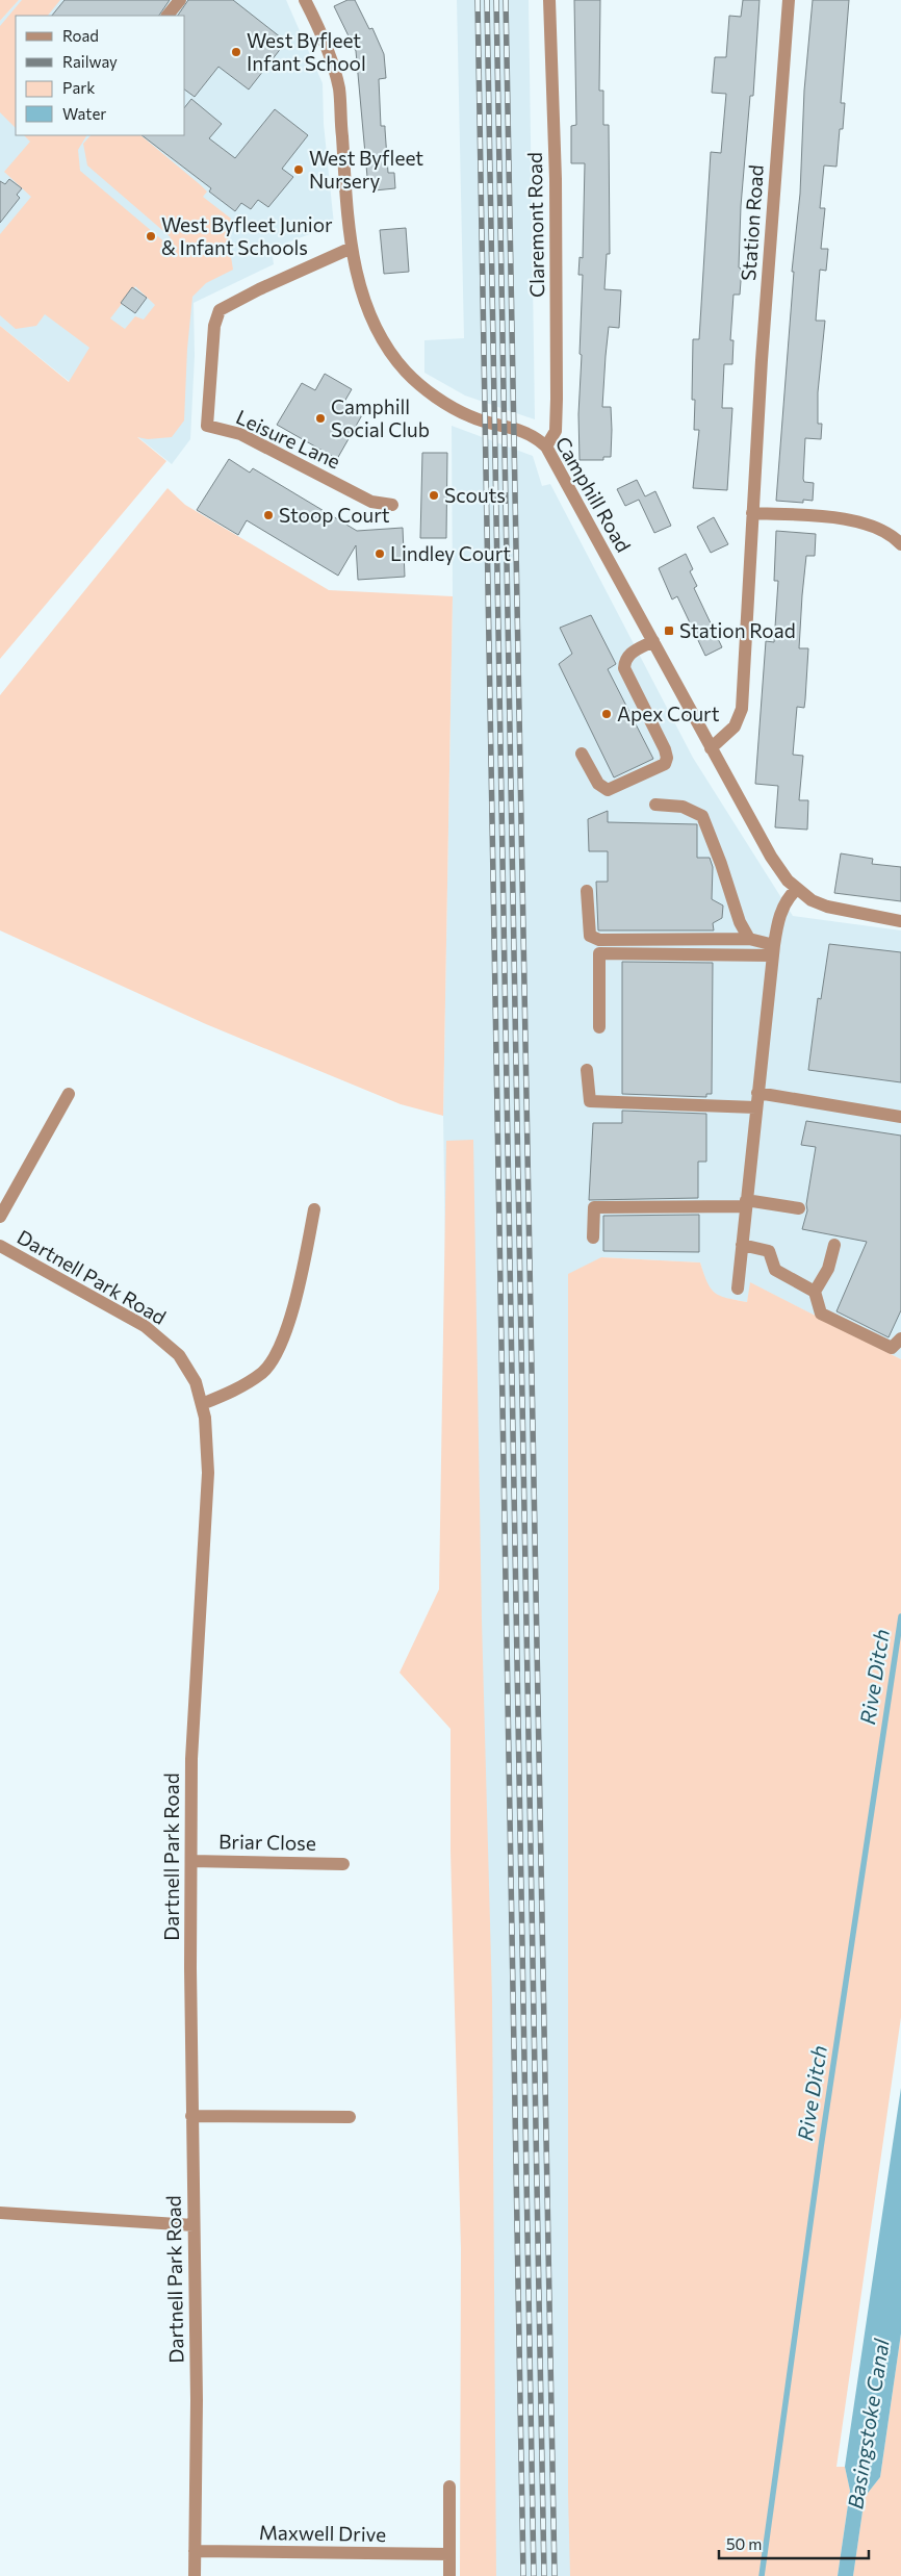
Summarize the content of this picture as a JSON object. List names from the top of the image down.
{
  "streets": {
    "street": [
      "Station Road",
      "Claremont Road",
      "Leisure Lane",
      "Camphill Road",
      "Dartnell Park Road",
      "Briar Close",
      "Maxwell Drive"
    ]
  },
  "crossings": [
    ["Station Road", "Camphill Road"],
    ["Claremont Road", "Camphill Road"],
    ["Leisure Lane", "Camphill Road"],
    ["Dartnell Park Road", "Briar Close"],
    ["Dartnell Park Road", "Maxwell Drive"]
  ],
  "water": ["Rive Ditch", "Basingstoke Canal"],
  "places": {
    "other": [
      "West Byfleet Infant School",
      "West Byfleet Nursery",
      "West Byfleet Junior & Infant Schools",
      "Camphill Social Club",
      "Scouts",
      "Stoop Court",
      "Lindley Court",
      "Apex Court"
    ],
    "transit": ["Station Road"]
  },
  "legend": [
    "Road",
    "Railway",
    "Park",
    "Water"
  ],
  "scale_bar": "50 m"
}
